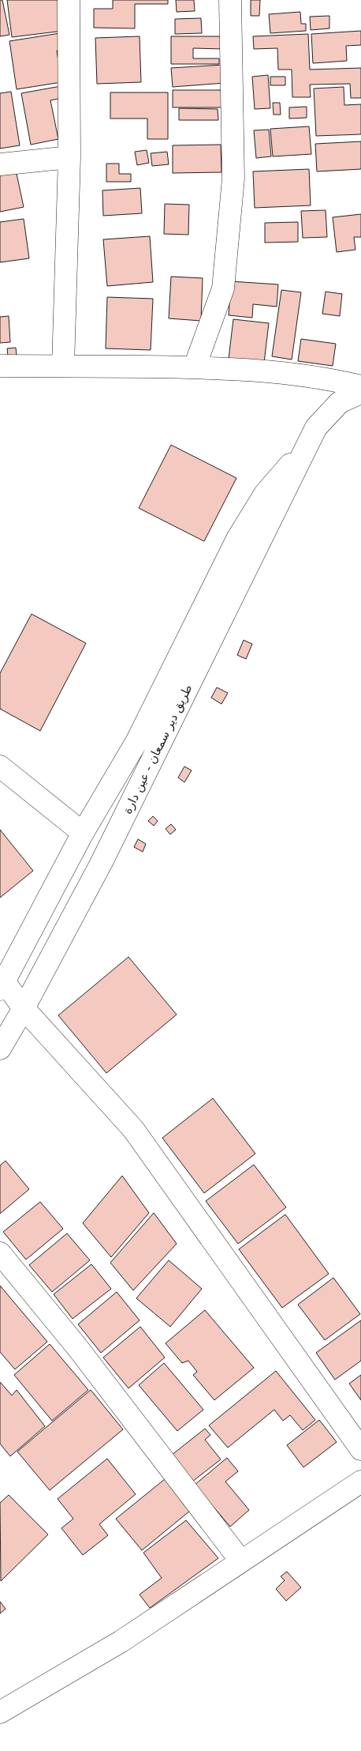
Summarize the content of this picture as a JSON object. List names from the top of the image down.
{
  "streets": {
    "street": ["طريق دير سمعان - عين دارة"]
  }
}
